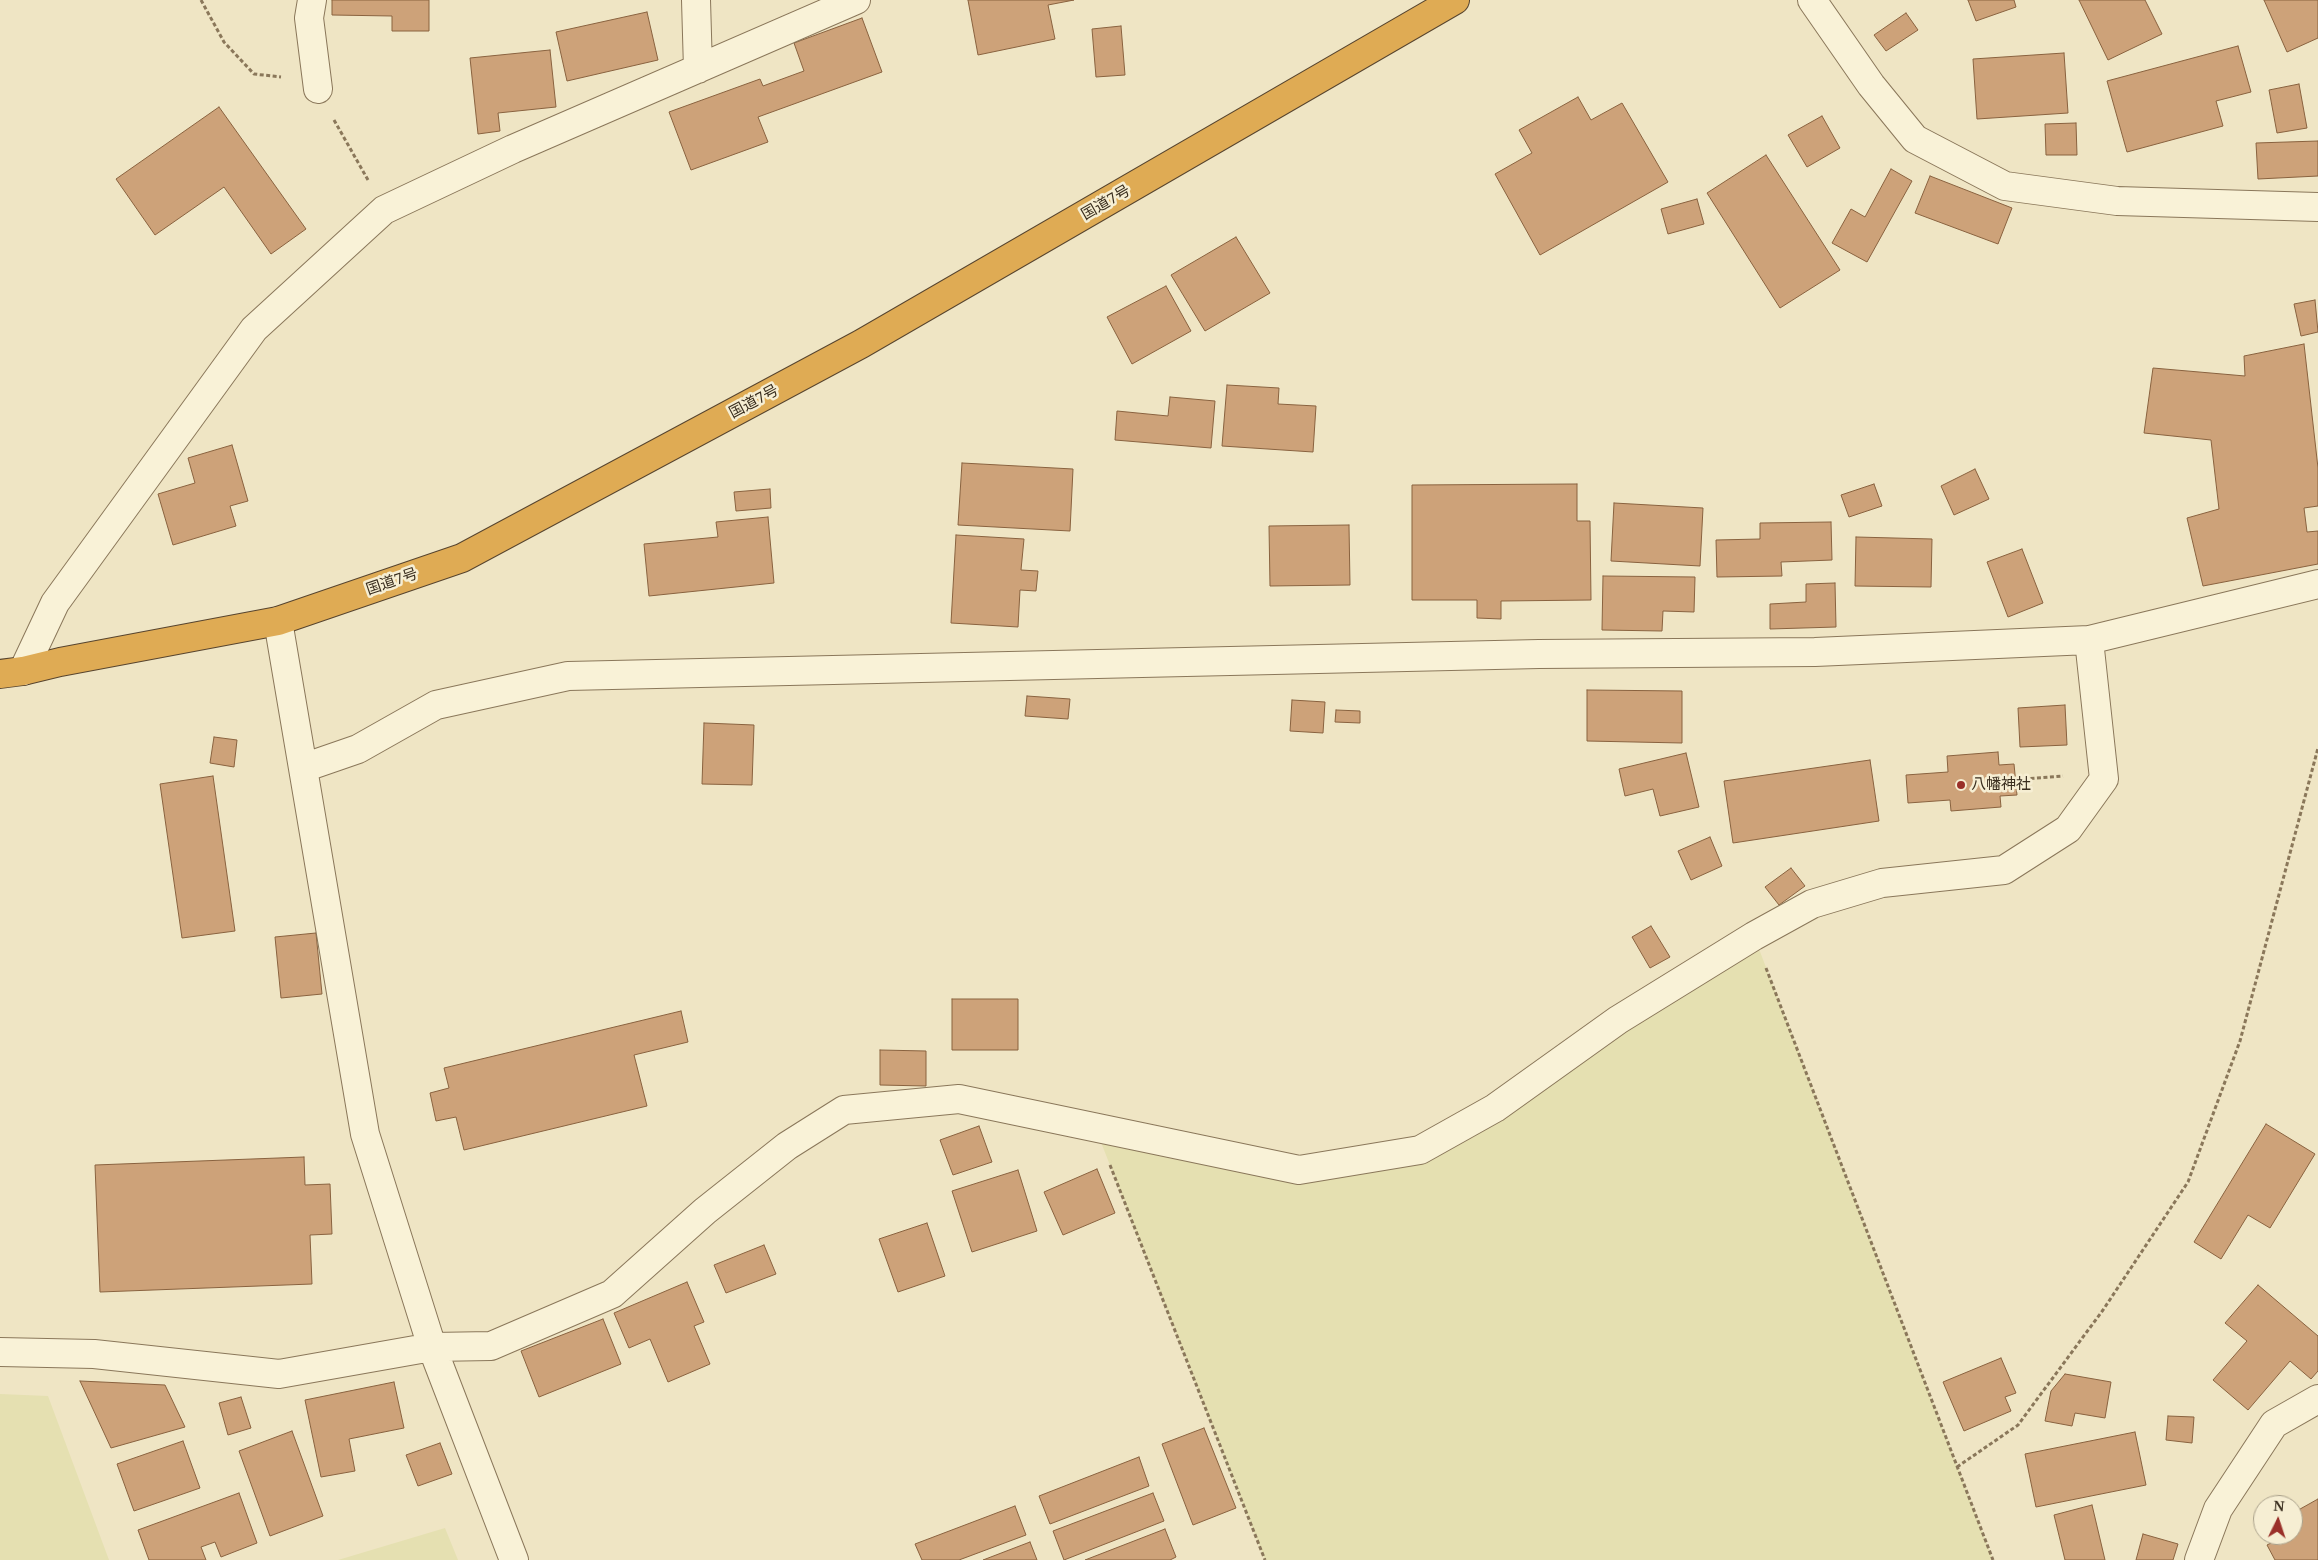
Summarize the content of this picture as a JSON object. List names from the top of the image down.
{
  "streets": {
    "highway": ["国道7号"]
  },
  "places": ["八幡神社"],
  "north": "top"
}
